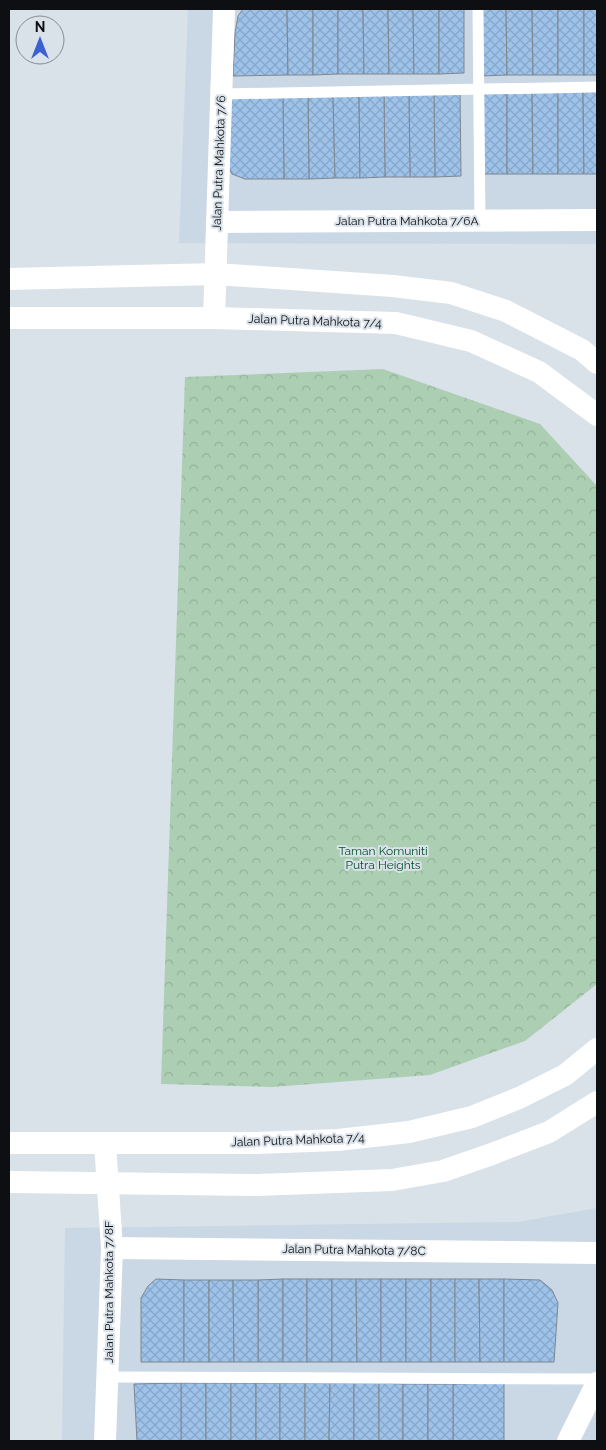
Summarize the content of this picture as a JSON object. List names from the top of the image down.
{
  "streets": {
    "street": [
      "Jalan Putra Mahkota 7/6",
      "Jalan Putra Mahkota 7/6A",
      "Jalan Putra Mahkota 7/4",
      "Jalan Putra Mahkota 7/8C",
      "Jalan Putra Mahkota 7/8F"
    ]
  },
  "crossings": [
    ["Jalan Putra Mahkota 7/6", "Jalan Putra Mahkota 7/6A"],
    ["Jalan Putra Mahkota 7/6", "Jalan Putra Mahkota 7/4"],
    ["Jalan Putra Mahkota 7/4", "Jalan Putra Mahkota 7/8F"],
    ["Jalan Putra Mahkota 7/8C", "Jalan Putra Mahkota 7/8F"]
  ],
  "parks": ["Taman Komuniti Putra Heights"],
  "north": "top"
}
